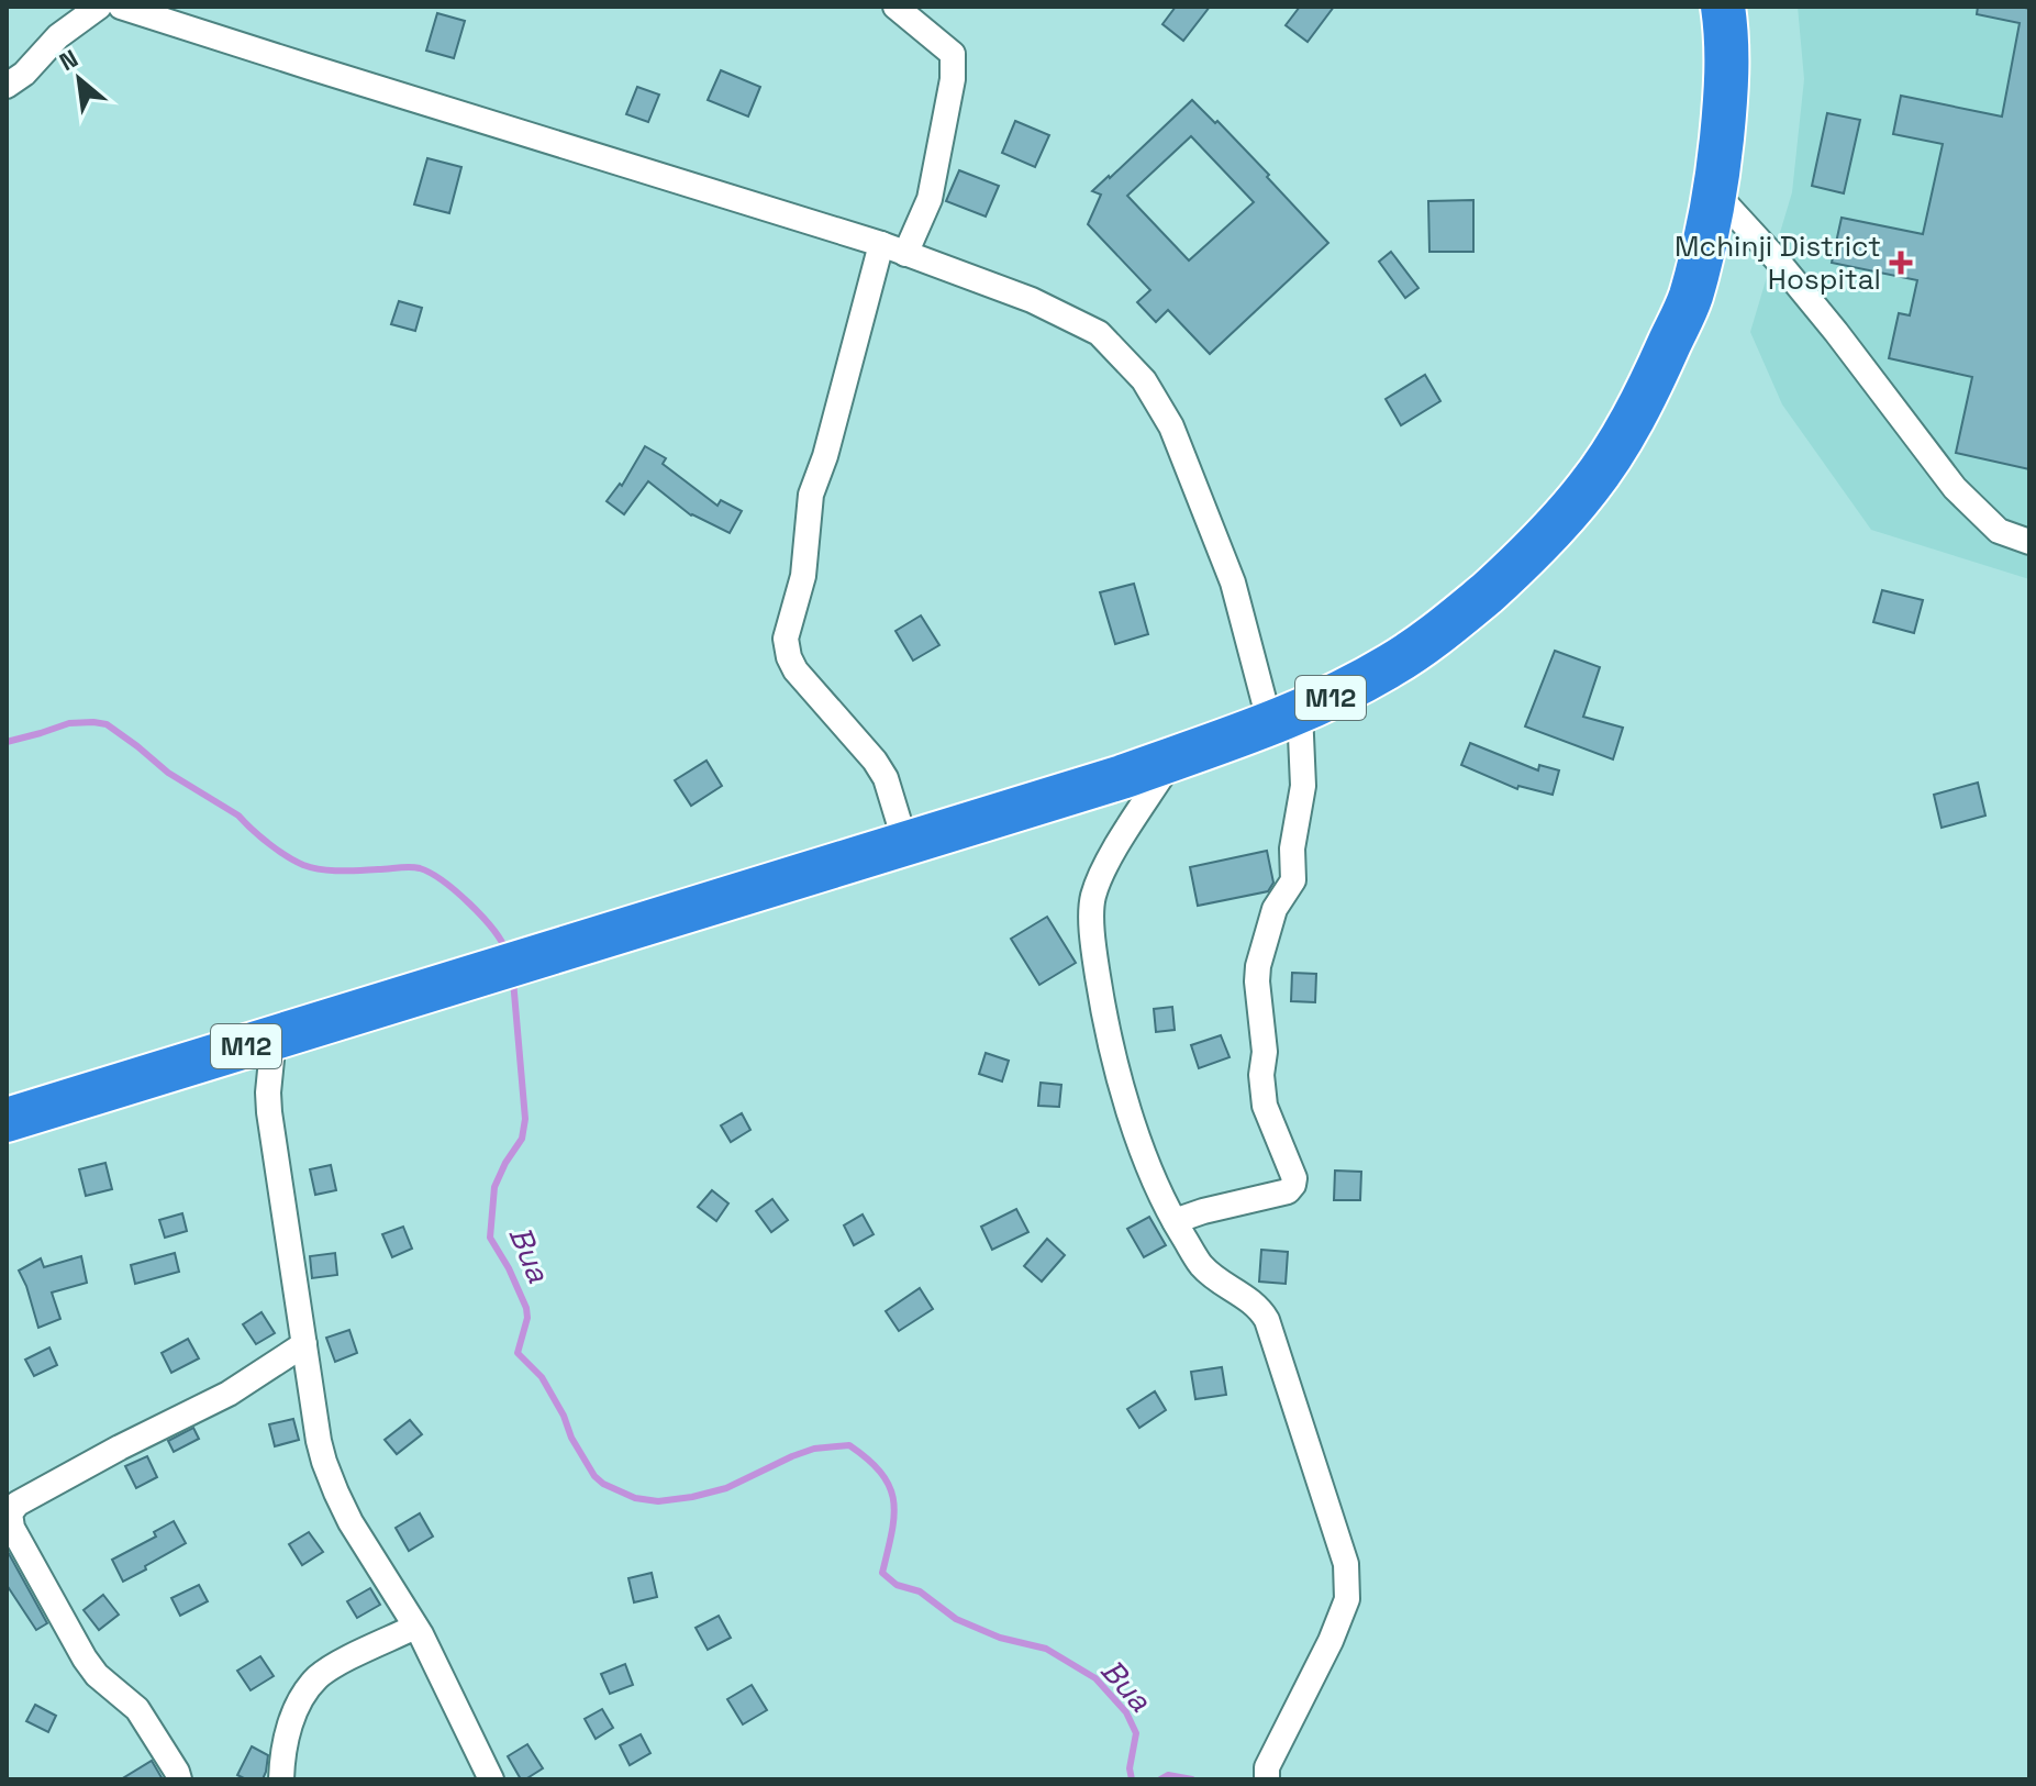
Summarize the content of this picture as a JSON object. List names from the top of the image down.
{
  "streets": {
    "highway": ["M12"]
  },
  "water": ["Bua"],
  "places": {
    "health": ["Mchinji District Hospital"]
  },
  "north": "top left"
}
